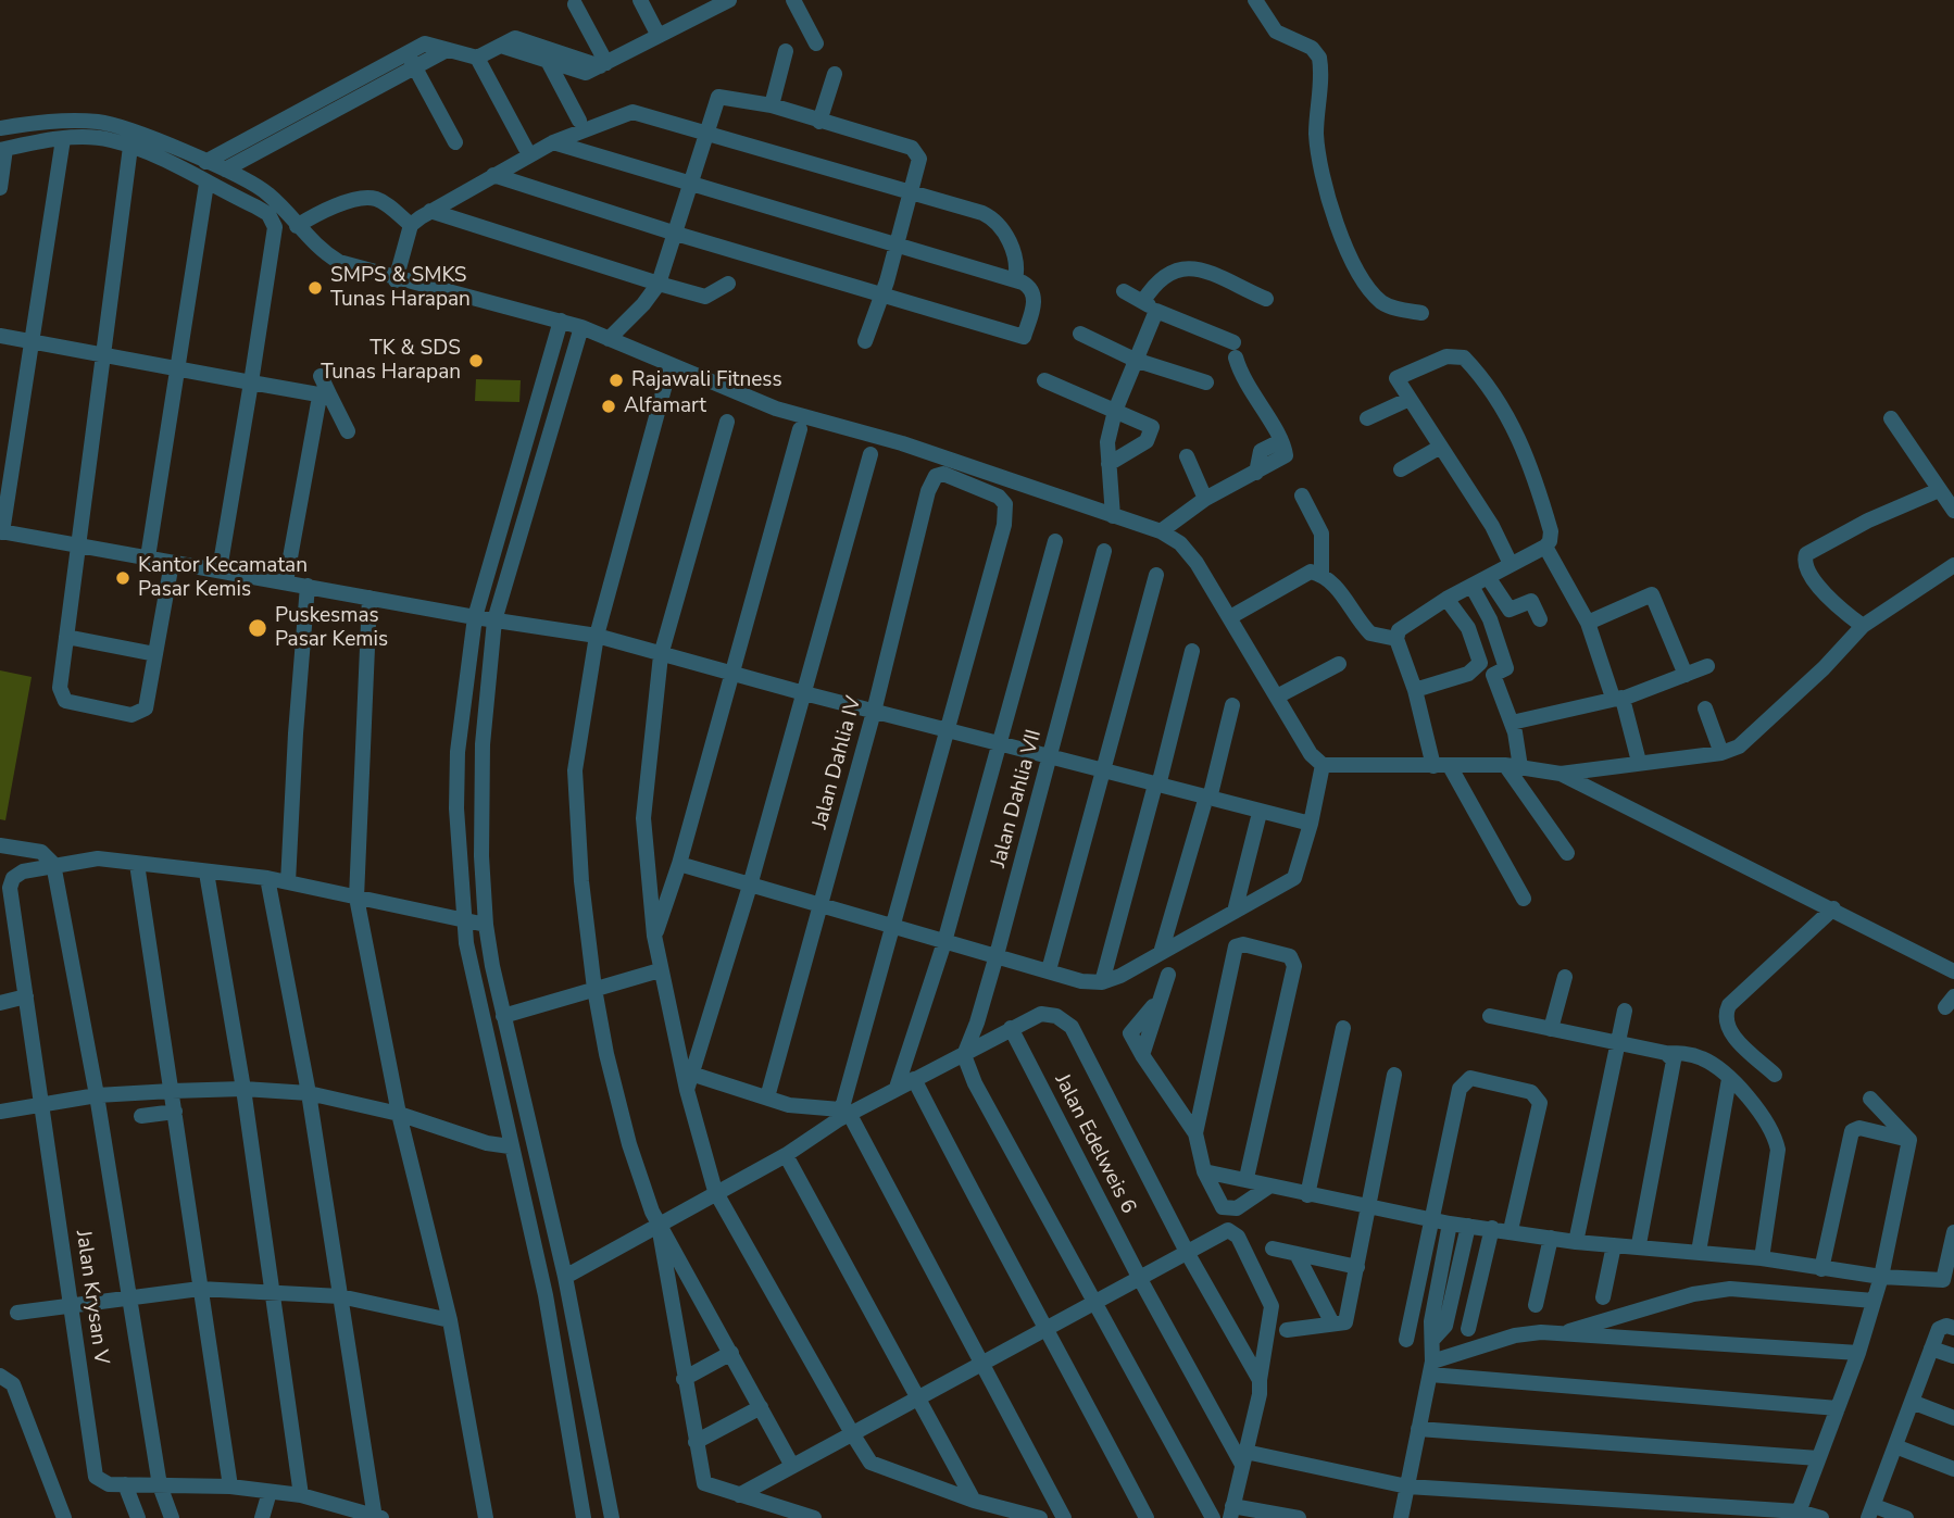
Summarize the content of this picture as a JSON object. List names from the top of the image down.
{
  "streets": {
    "street": [
      "Jalan Dahlia IV",
      "Jalan Dahlia VII",
      "Jalan Edelweis 6",
      "Jalan Krysan V"
    ]
  },
  "places": [
    "SMPS & SMKS Tunas Harapan",
    "TK & SDS Tunas Harapan",
    "Rajawali Fitness",
    "Alfamart",
    "Kantor Kecamatan Pasar Kemis",
    "Puskesmas Pasar Kemis"
  ]
}
